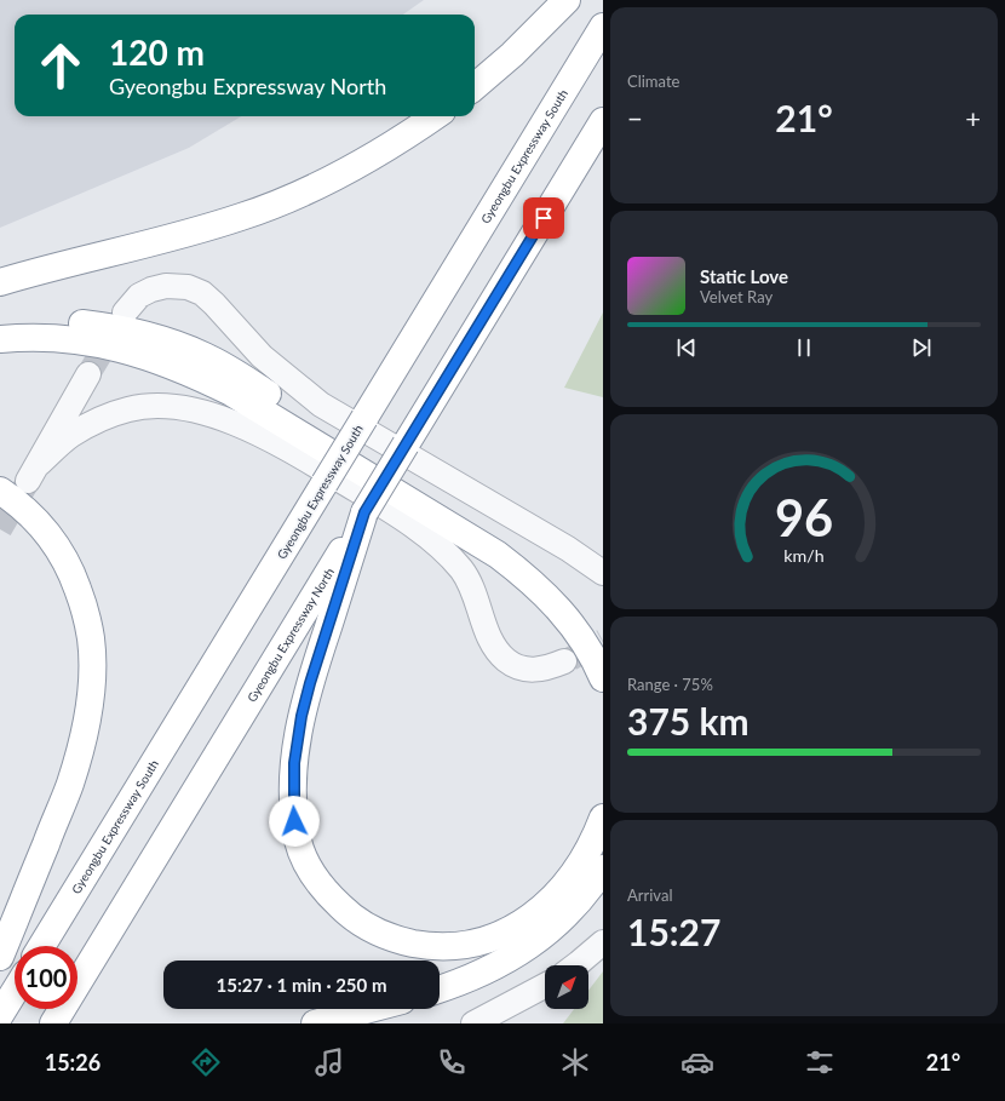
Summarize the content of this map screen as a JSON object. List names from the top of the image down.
{
  "streets": {
    "highway": ["Gyeongbu Expressway South", "Gyeongbu Expressway North"]
  },
  "north": "top right",
  "page": {
    "tile": [
      "Climate",
      ["Range · 75%", "375 km"],
      ["Arrival", "15:27"]
    ],
    "turn": ["120 m", "Gyeongbu Expressway North"],
    "heat": ["−", "21°", "+"],
    "song": ["Static Love", "Velvet Ray"],
    "limit": "100",
    "trip": "15:27 · 1 min · 250 m",
    "tabs": ["15:26", "21°"],
    "gauge": ["96", "km/h"]
  }
}
